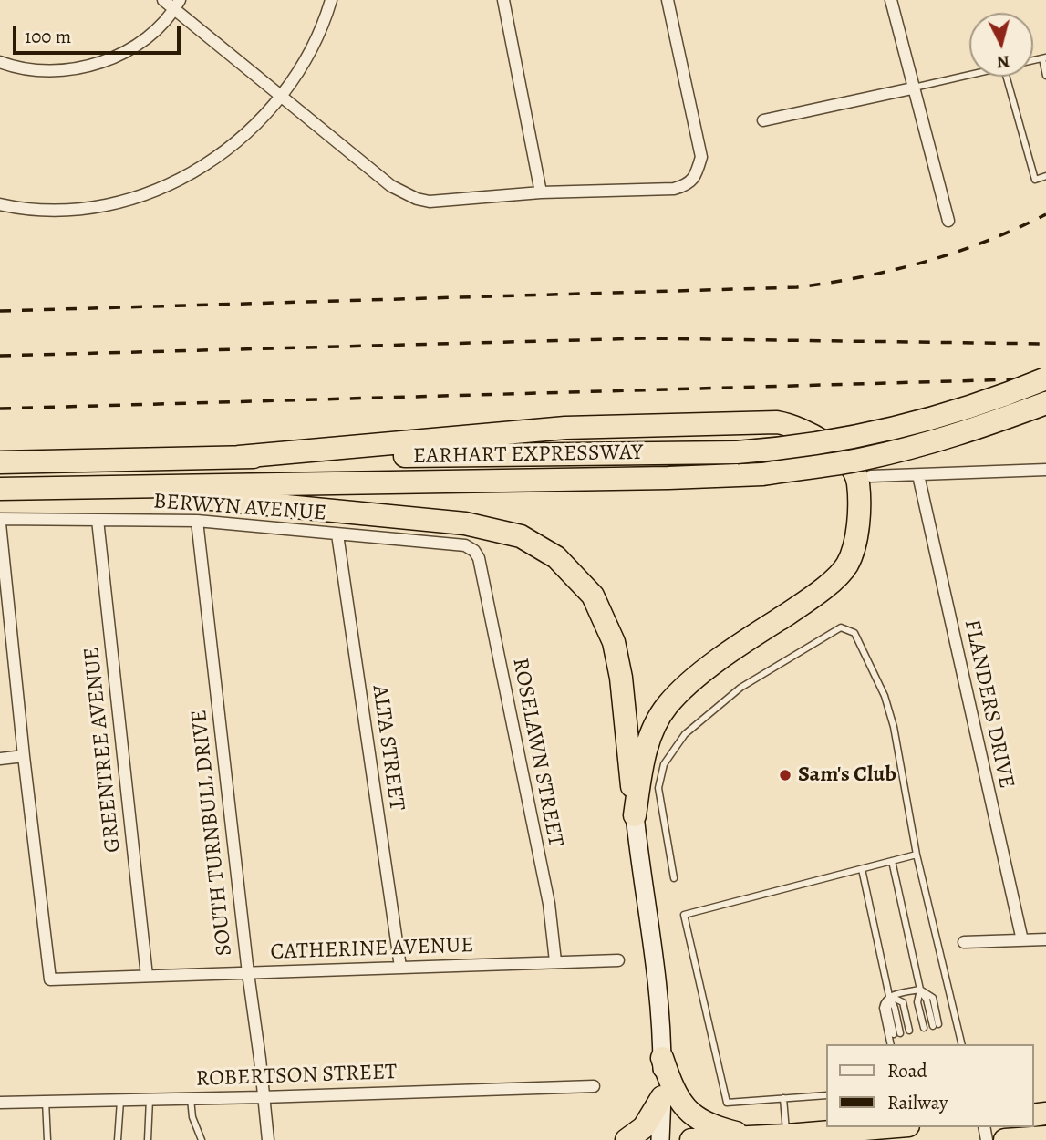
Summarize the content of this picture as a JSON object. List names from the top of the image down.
{
  "streets": {
    "highway": ["EARHART EXPRESSWAY"],
    "street": [
      "BERWYN AVENUE",
      "FLANDERS DRIVE",
      "ALTA STREET",
      "GREENTREE AVENUE",
      "ROSELAWN STREET",
      "SOUTH TURNBULL DRIVE",
      "CATHERINE AVENUE",
      "ROBERTSON STREET"
    ]
  },
  "crossings": [
    ["BERWYN AVENUE", "ALTA STREET"],
    ["BERWYN AVENUE", "GREENTREE AVENUE"],
    ["BERWYN AVENUE", "ROSELAWN STREET"],
    ["BERWYN AVENUE", "SOUTH TURNBULL DRIVE"],
    ["ALTA STREET", "CATHERINE AVENUE"],
    ["GREENTREE AVENUE", "CATHERINE AVENUE"],
    ["ROSELAWN STREET", "CATHERINE AVENUE"],
    ["SOUTH TURNBULL DRIVE", "CATHERINE AVENUE"],
    ["SOUTH TURNBULL DRIVE", "ROBERTSON STREET"]
  ],
  "places": ["Sam's Club"],
  "legend": ["Road", "Railway"],
  "scale_bar": "100 m",
  "north": "bottom"
}
